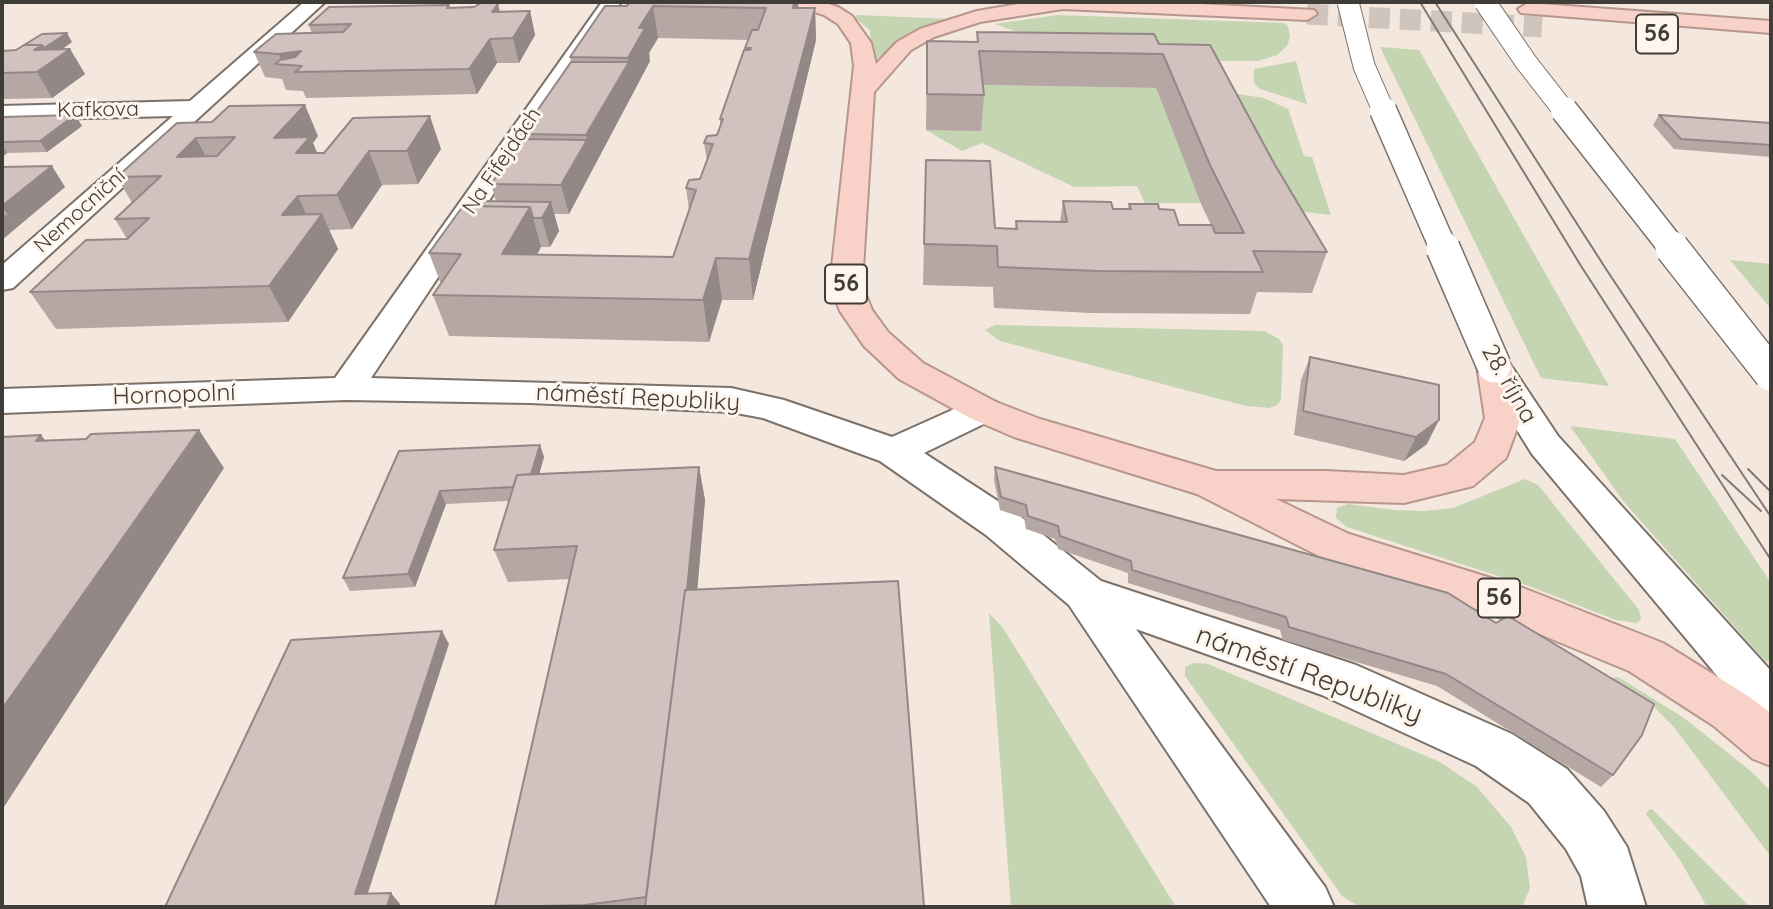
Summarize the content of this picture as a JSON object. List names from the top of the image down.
{
  "streets": {
    "highway": ["56"],
    "street": [
      "Kafkova",
      "Na Fifejdách",
      "Nemocniční",
      "28. října",
      "Hornopolní",
      "náměstí Republiky"
    ]
  },
  "crossings": [
    ["56", "28. října"],
    ["Kafkova", "Nemocniční"],
    ["Na Fifejdách", "Hornopolní"],
    ["Na Fifejdách", "náměstí Republiky"],
    ["Hornopolní", "náměstí Republiky"]
  ]
}
